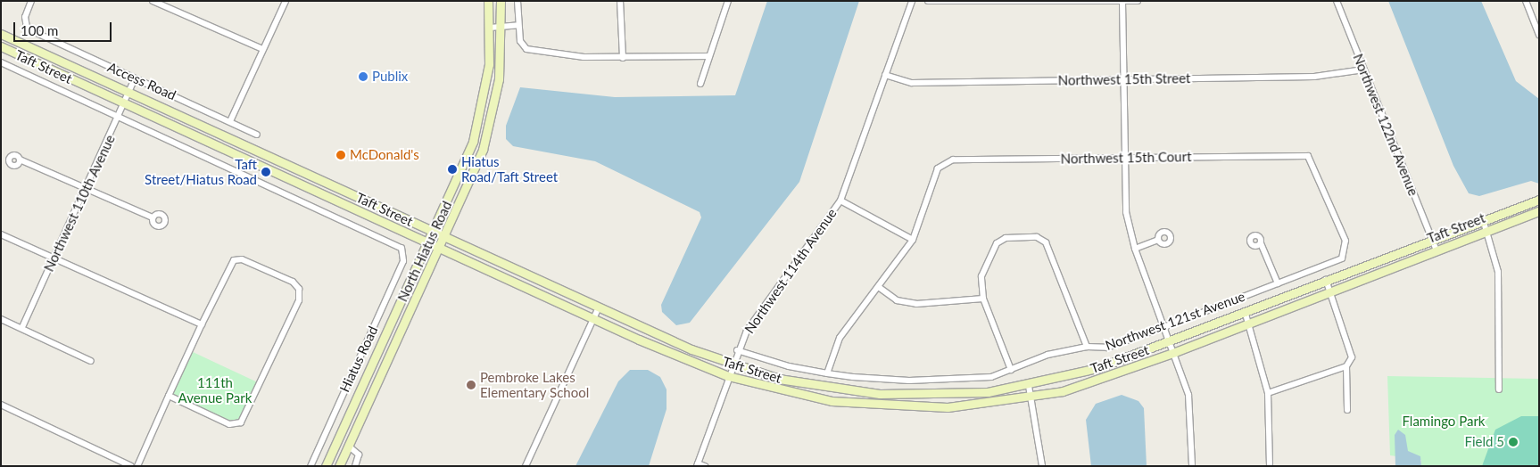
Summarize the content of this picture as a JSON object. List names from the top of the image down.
{
  "streets": {
    "street": [
      "Taft Street",
      "Northwest 15th Street",
      "Access Road",
      "Northwest 122nd Avenue",
      "Northwest 15th Court",
      "Northwest 110th Avenue",
      "North Hiatus Road",
      "Northwest 114th Avenue",
      "Northwest 121st Avenue",
      "Hiatus Road"
    ]
  },
  "crossings": [
    ["Taft Street", "Northwest 122nd Avenue"],
    ["Taft Street", "Northwest 110th Avenue"],
    ["Taft Street", "North Hiatus Road"],
    ["Taft Street", "Northwest 114th Avenue"],
    ["Taft Street", "Hiatus Road"],
    ["Northwest 15th Street", "Northwest 122nd Avenue"],
    ["Northwest 15th Street", "Northwest 114th Avenue"],
    ["Access Road", "Northwest 110th Avenue"],
    ["Northwest 15th Court", "Northwest 121st Avenue"],
    ["Northwest 114th Avenue", "Northwest 121st Avenue"]
  ],
  "parks": ["111th Avenue Park", "Flamingo Park"],
  "places": [
    "Publix",
    "McDonald's",
    "Hiatus Road/Taft Street",
    "Taft Street/Hiatus Road",
    "Pembroke Lakes Elementary School",
    "Field 5"
  ],
  "scale_bar": "100 m"
}
